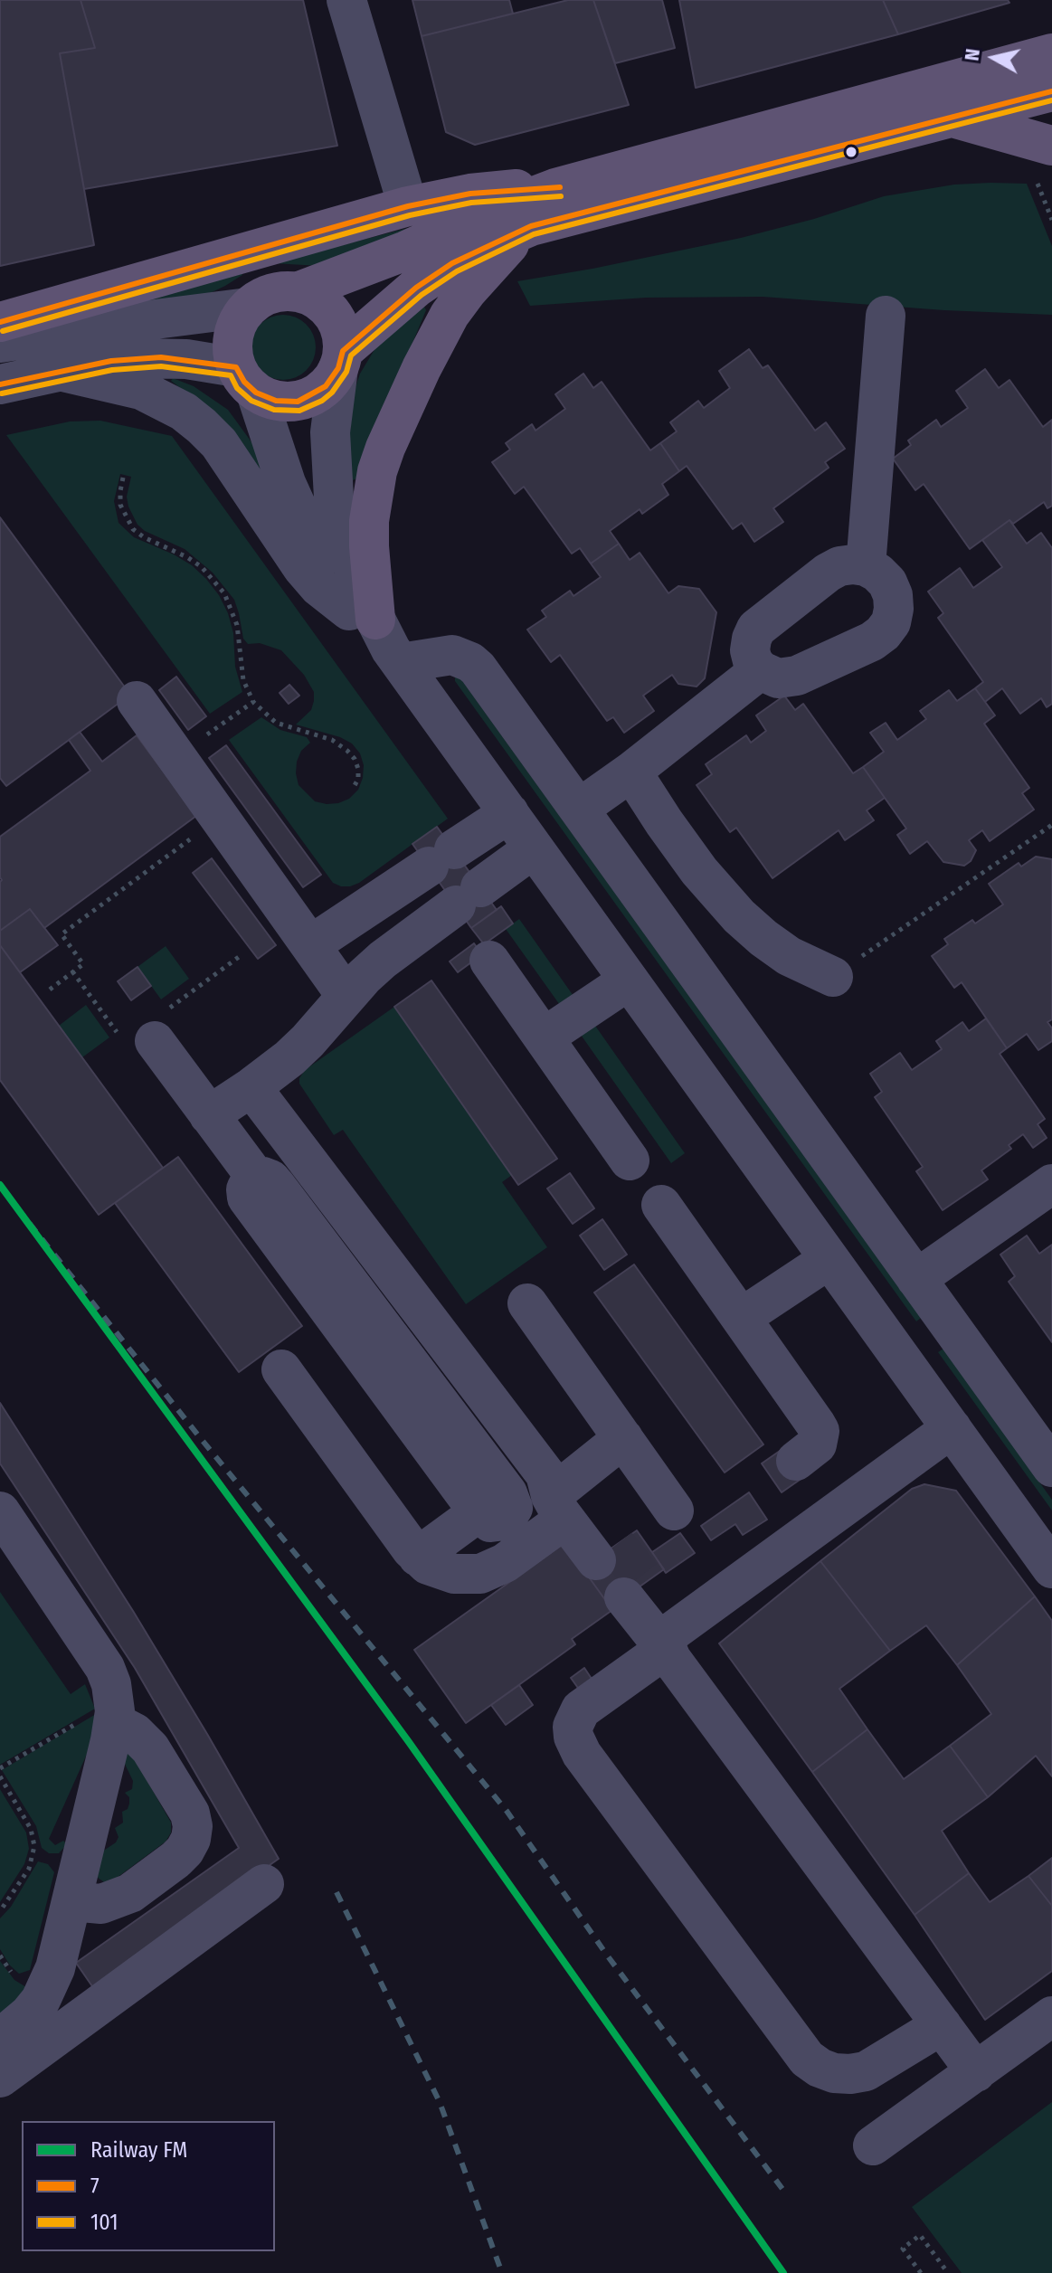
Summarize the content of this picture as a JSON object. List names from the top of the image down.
{
  "lines": ["transit line 7", "transit line 101", "rail line FM"],
  "legend": ["Railway FM", "7", "101"],
  "north": "left"
}
